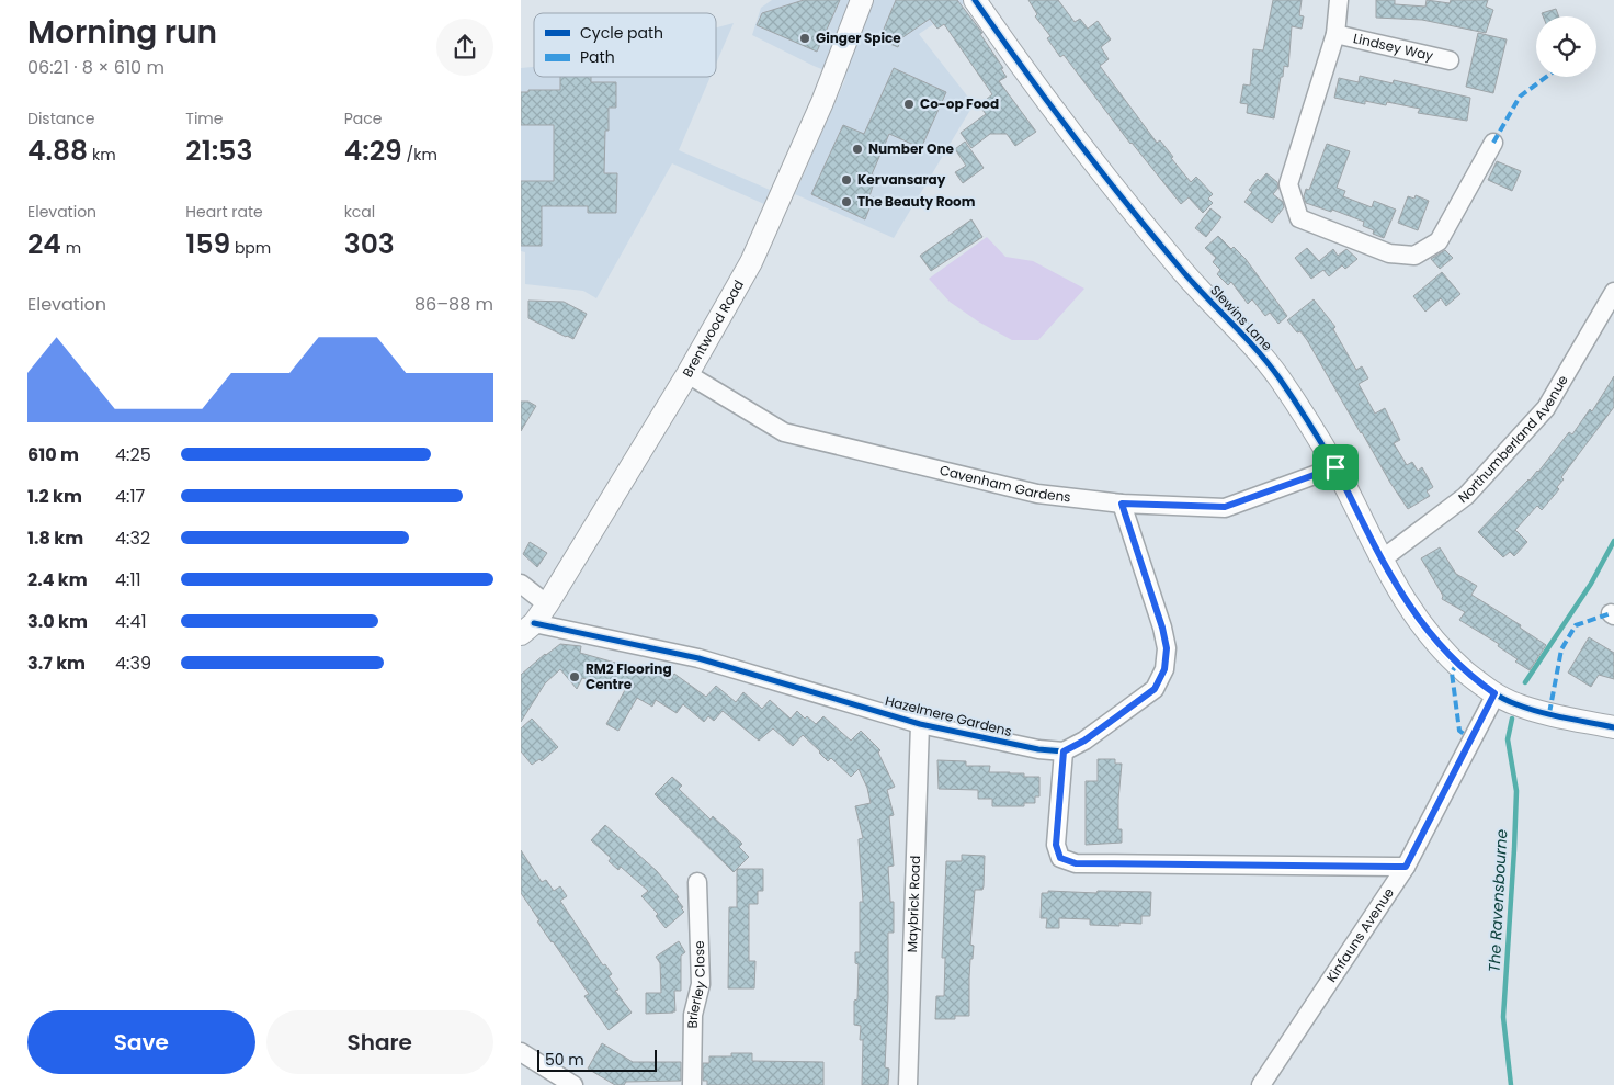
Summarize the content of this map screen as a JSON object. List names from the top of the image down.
{
  "streets": {
    "street": [
      "Lindsey Way",
      "Slewins Lane",
      "Brentwood Road",
      "Northumberland Avenue",
      "Cavenham Gardens",
      "Hazelmere Gardens",
      "Maybrick Road",
      "Kinfauns Avenue",
      "Brierley Close"
    ]
  },
  "crossings": [
    ["Slewins Lane", "Northumberland Avenue"],
    ["Slewins Lane", "Cavenham Gardens"],
    ["Slewins Lane", "Kinfauns Avenue"],
    ["Brentwood Road", "Cavenham Gardens"],
    ["Brentwood Road", "Hazelmere Gardens"],
    ["Hazelmere Gardens", "Maybrick Road"]
  ],
  "water": ["The Ravensbourne"],
  "places": [
    "Ginger Spice",
    "Co-op Food",
    "Number One",
    "Kervansaray",
    "The Beauty Room",
    "RM2 Flooring Centre"
  ],
  "legend": ["Cycle path", "Path"],
  "scale_bar": "50 m",
  "page": {
    "heading": ["Morning run", "06:21 · 8 × 610 m"],
    "stats": [
      ["Distance", "4.88 km"],
      ["Time", "21:53"],
      ["Pace", "4:29 /km"],
      ["Elevation", "24 m"],
      ["Heart rate", "159 bpm"],
      ["kcal", "303"]
    ],
    "chart": ["Elevation", "86–88 m"],
    "list": [
      {
        "name": "610 m",
        "note": "4:25"
      },
      {
        "name": "1.2 km",
        "note": "4:17"
      },
      {
        "name": "1.8 km",
        "note": "4:32"
      },
      {
        "name": "2.4 km",
        "note": "4:11"
      },
      {
        "name": "3.0 km",
        "note": "4:41"
      },
      {
        "name": "3.7 km",
        "note": "4:39"
      }
    ],
    "buttons": ["Save", "Share"],
    "scale": "50 m"
  }
}
